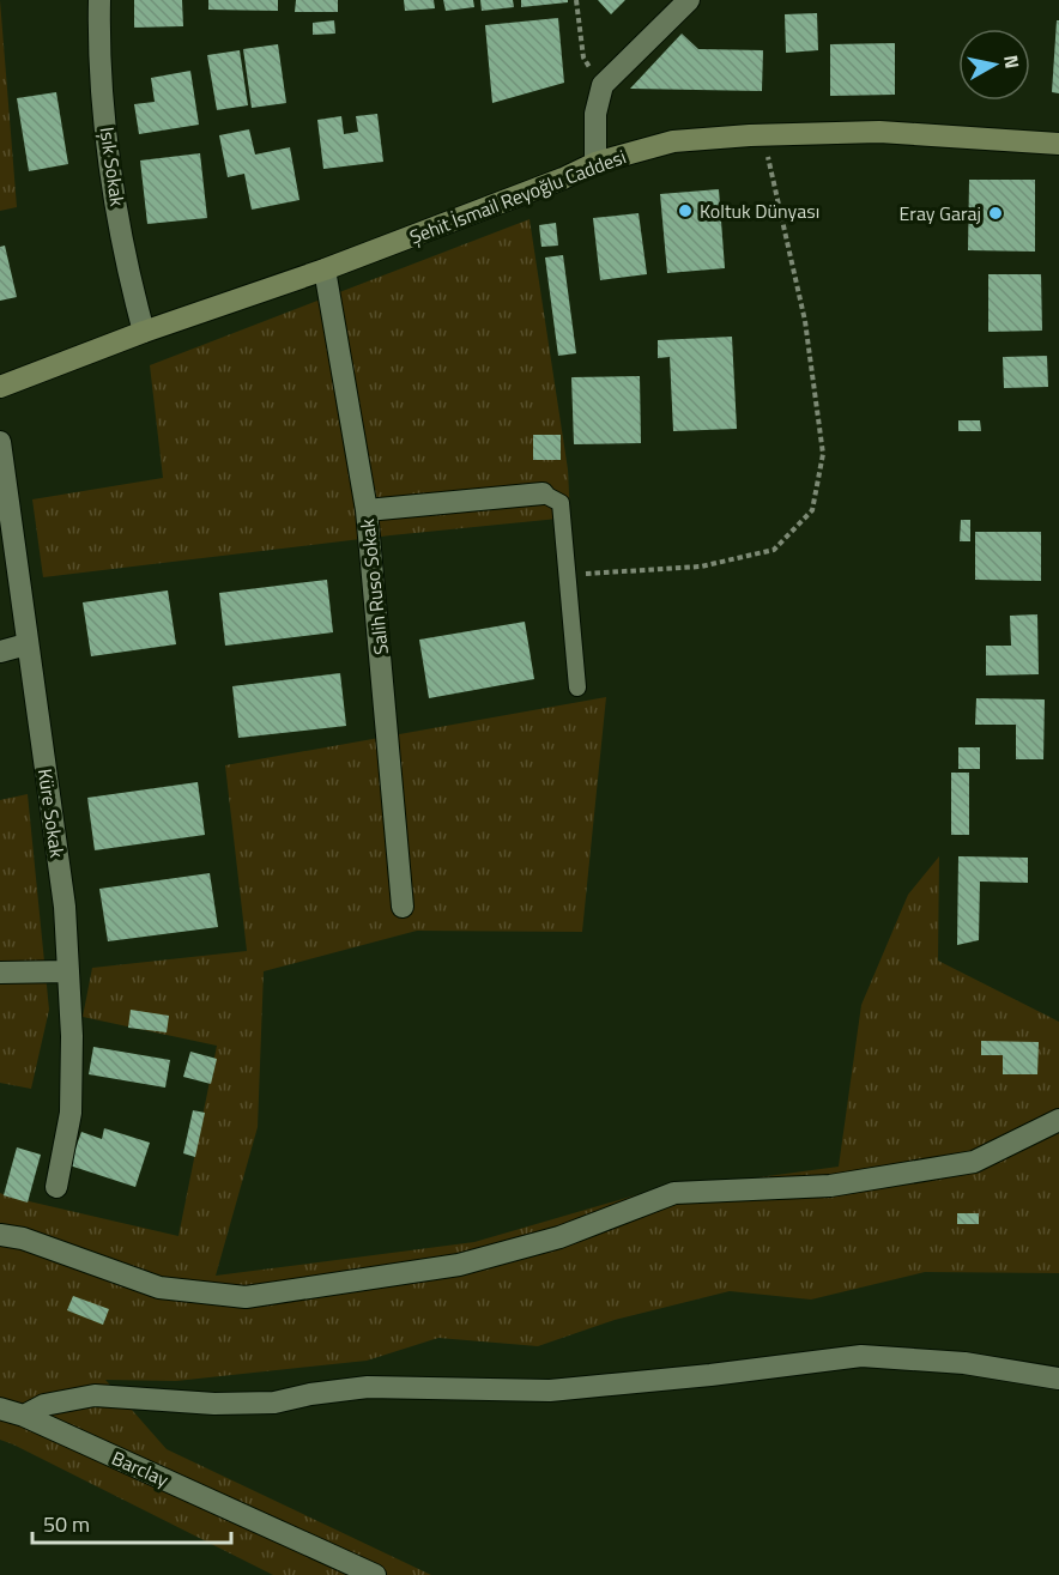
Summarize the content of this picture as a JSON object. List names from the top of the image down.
{
  "streets": {
    "street": [
      "Işık Sokak",
      "Şehit İsmail Reyoğlu Caddesi",
      "Salih Ruso Sokak",
      "Küre Sokak",
      "Barclay"
    ]
  },
  "crossings": [
    ["Işık Sokak", "Şehit İsmail Reyoğlu Caddesi"],
    ["Şehit İsmail Reyoğlu Caddesi", "Salih Ruso Sokak"]
  ],
  "places": ["Koltuk Dünyası", "Eray Garaj"],
  "scale_bar": "50 m",
  "north": "right"
}
